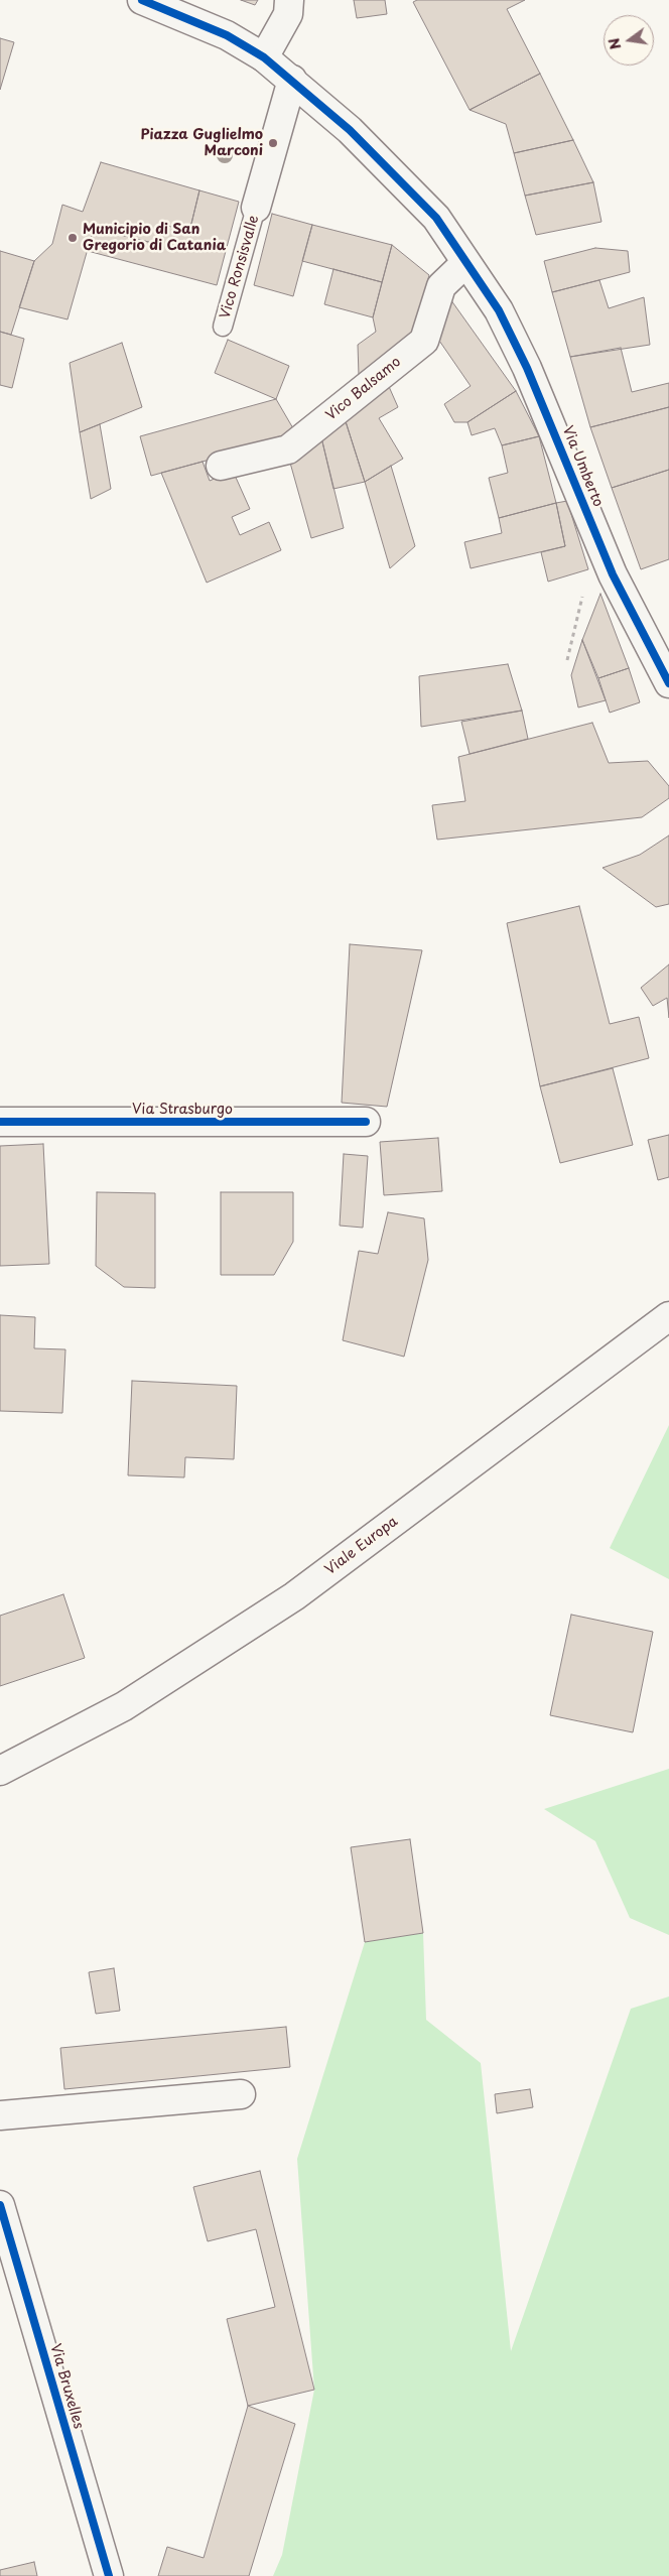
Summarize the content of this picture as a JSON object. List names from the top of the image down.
{
  "streets": {
    "street": [
      "Vico Balsamo",
      "Via Umberto",
      "Via Strasburgo",
      "Viale Europa",
      "Via Bruxelles"
    ],
    "lane": ["Vico Ronsisvalle"]
  },
  "crossings": [
    ["Vico Balsamo", "Via Umberto"]
  ],
  "places": ["Piazza Guglielmo Marconi", "Municipio di San Gregorio di Catania"],
  "north": "left"
}
